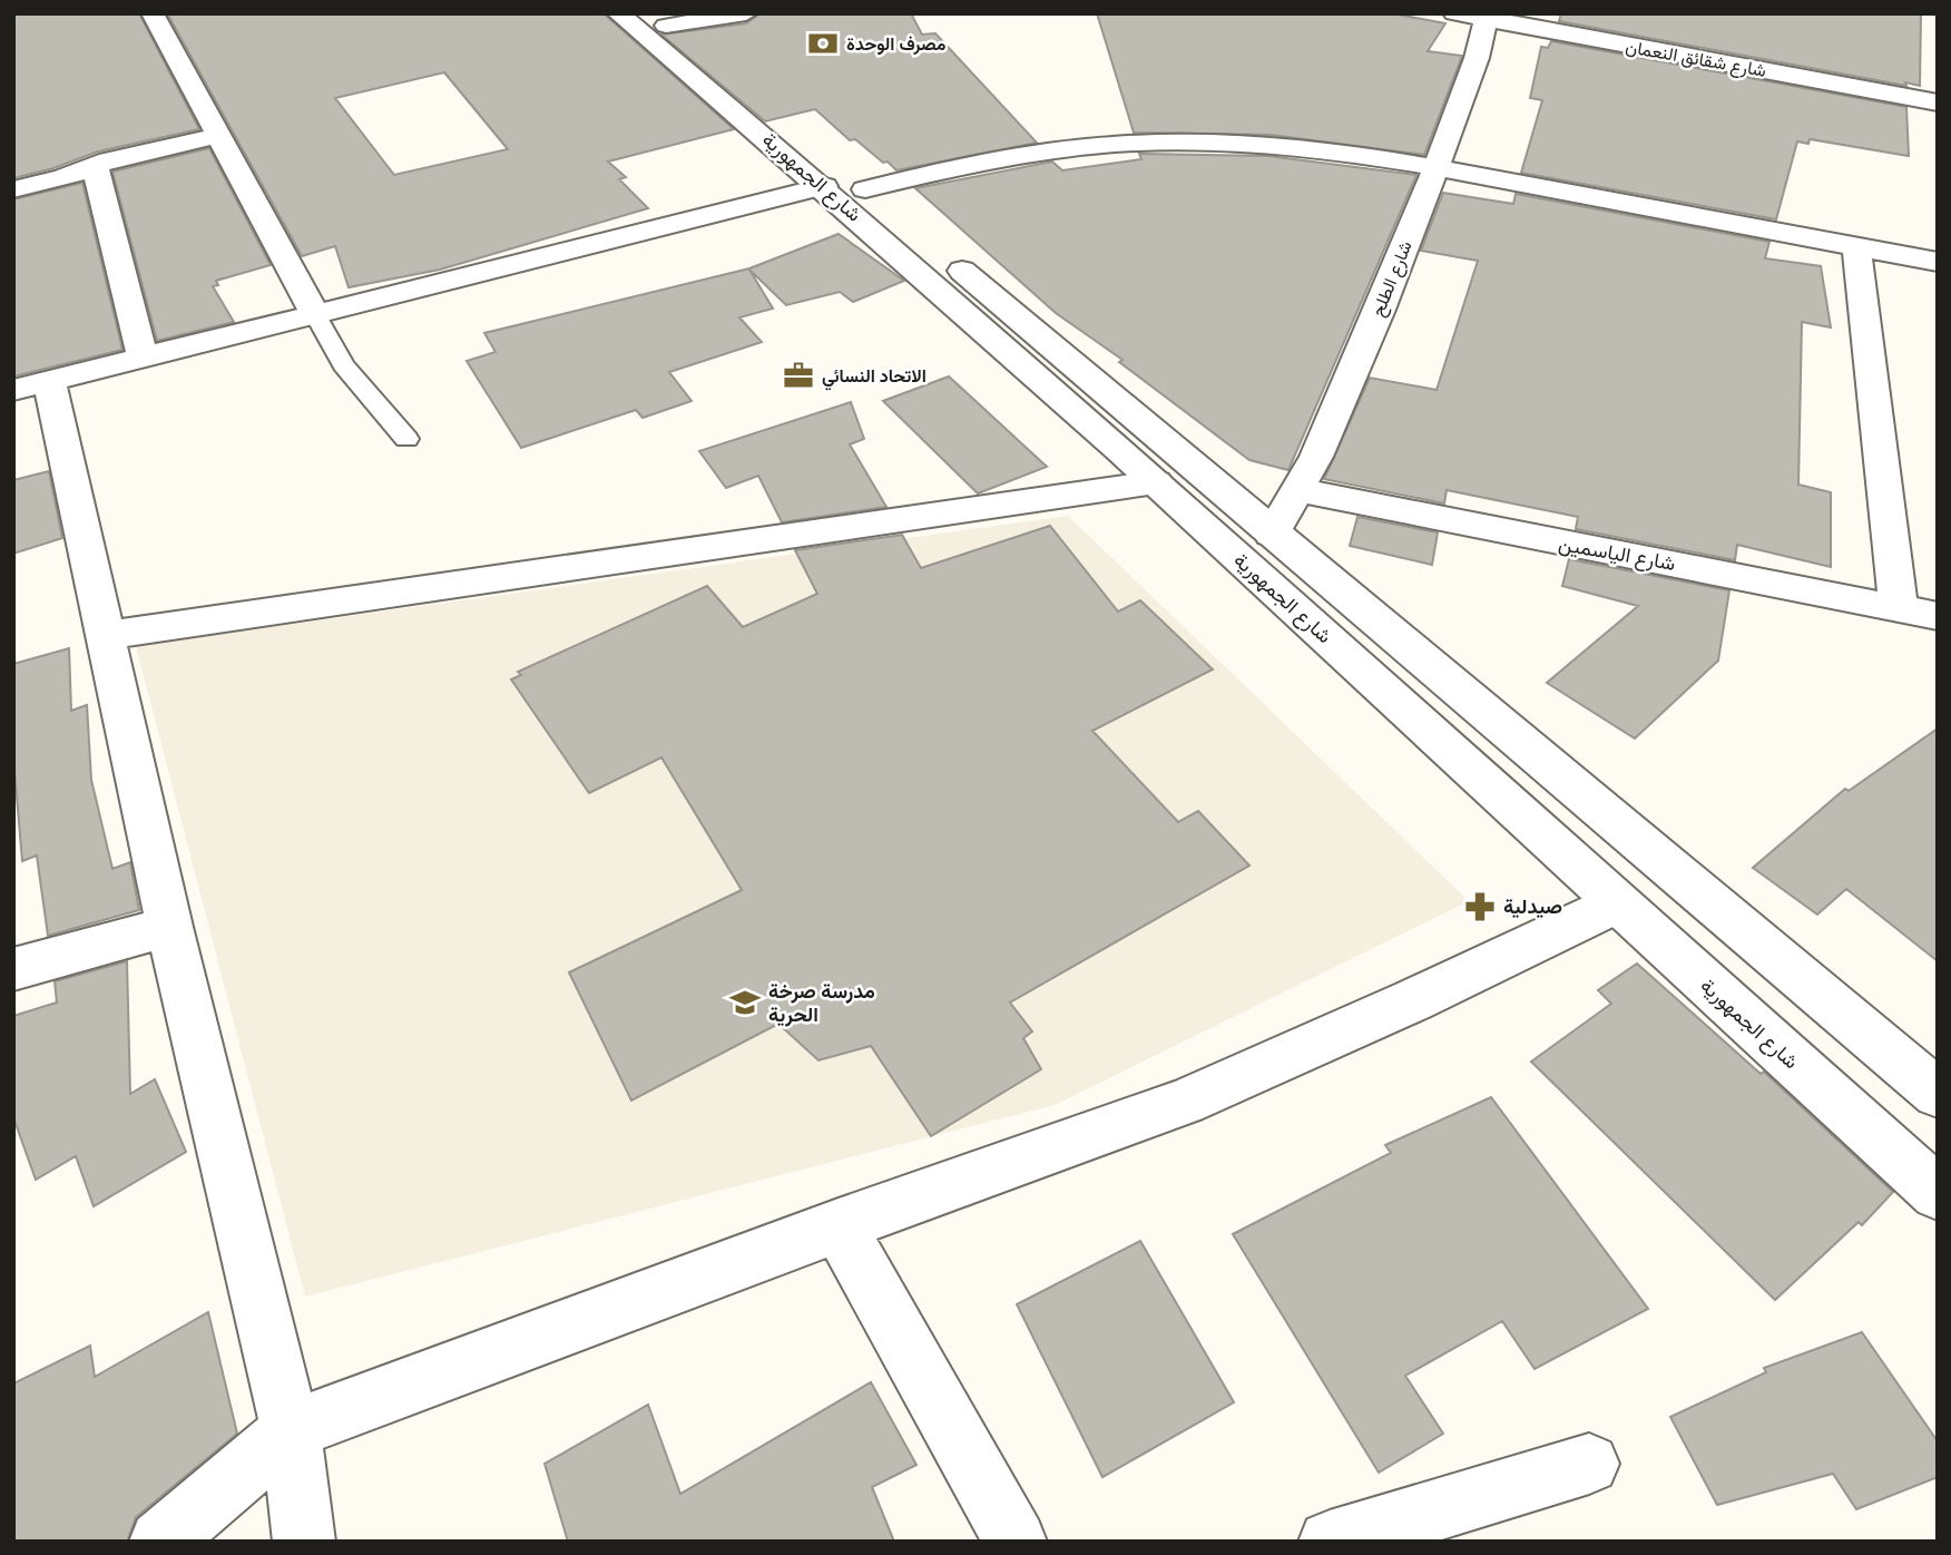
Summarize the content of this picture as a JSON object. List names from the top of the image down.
{
  "streets": {
    "street": [
      "شارع شقائق النعمان",
      "شارع الجمهورية",
      "شارع الطلح",
      "شارع الياسمين"
    ]
  },
  "crossings": [
    ["شارع شقائق النعمان", "شارع الطلح"],
    ["شارع الجمهورية", "شارع الطلح"],
    ["شارع الطلح", "شارع الياسمين"]
  ],
  "places": {
    "bank": ["مصرف الوحدة"],
    "office": ["الاتحاد النسائي"],
    "pharmacy": ["صيدلية"],
    "school or university": ["مدرسة صرخة الحرية"]
  }
}
